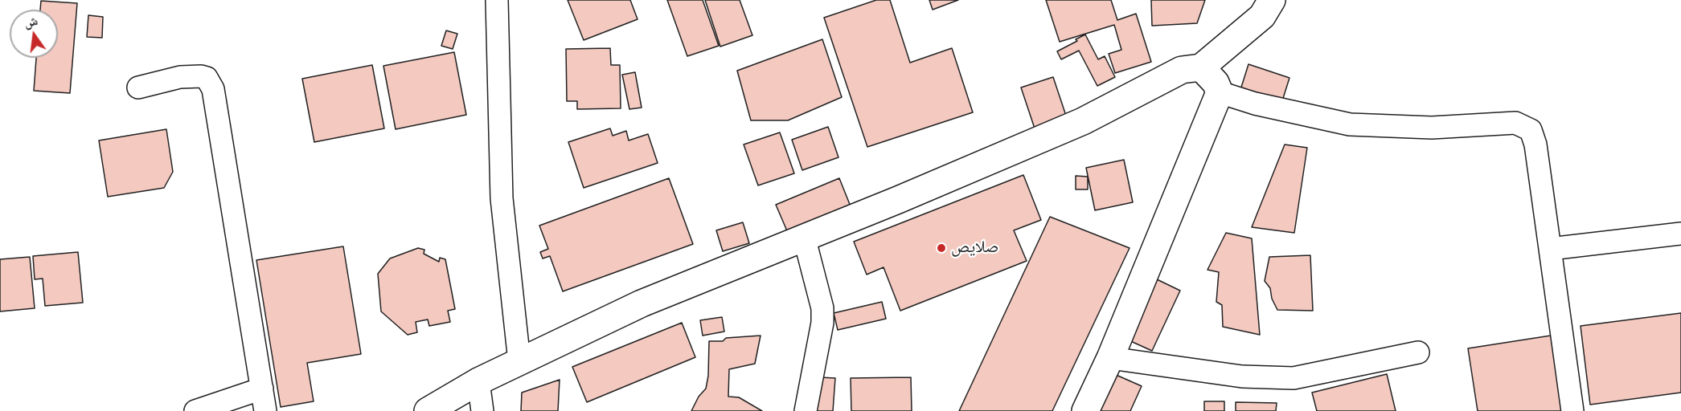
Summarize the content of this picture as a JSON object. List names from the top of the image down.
{
  "places": ["صلايص"],
  "north": "top"
}
